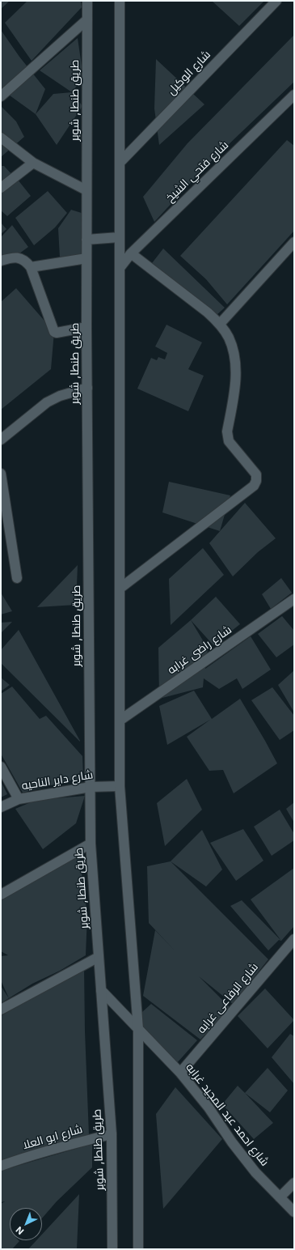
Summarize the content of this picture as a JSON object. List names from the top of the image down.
{
  "streets": {
    "street": [
      "شارع الوكيل",
      "طريق طنطا, شوبر",
      "شارع فتحي الشيخ",
      "شارع راضى غرابه",
      "شارع داير الناحيه",
      "شارع الرفاعى غرابه",
      "شارع احمد عبد المجيد غرابه",
      "شارع ابو العلا"
    ]
  },
  "crossings": [
    ["طريق طنطا, شوبر", "شارع داير الناحيه"],
    ["طريق طنطا, شوبر", "شارع احمد عبد المجيد غرابه"],
    ["طريق طنطا, شوبر", "شارع ابو العلا"],
    ["شارع الرفاعى غرابه", "شارع احمد عبد المجيد غرابه"]
  ],
  "north": "bottom left"
}
